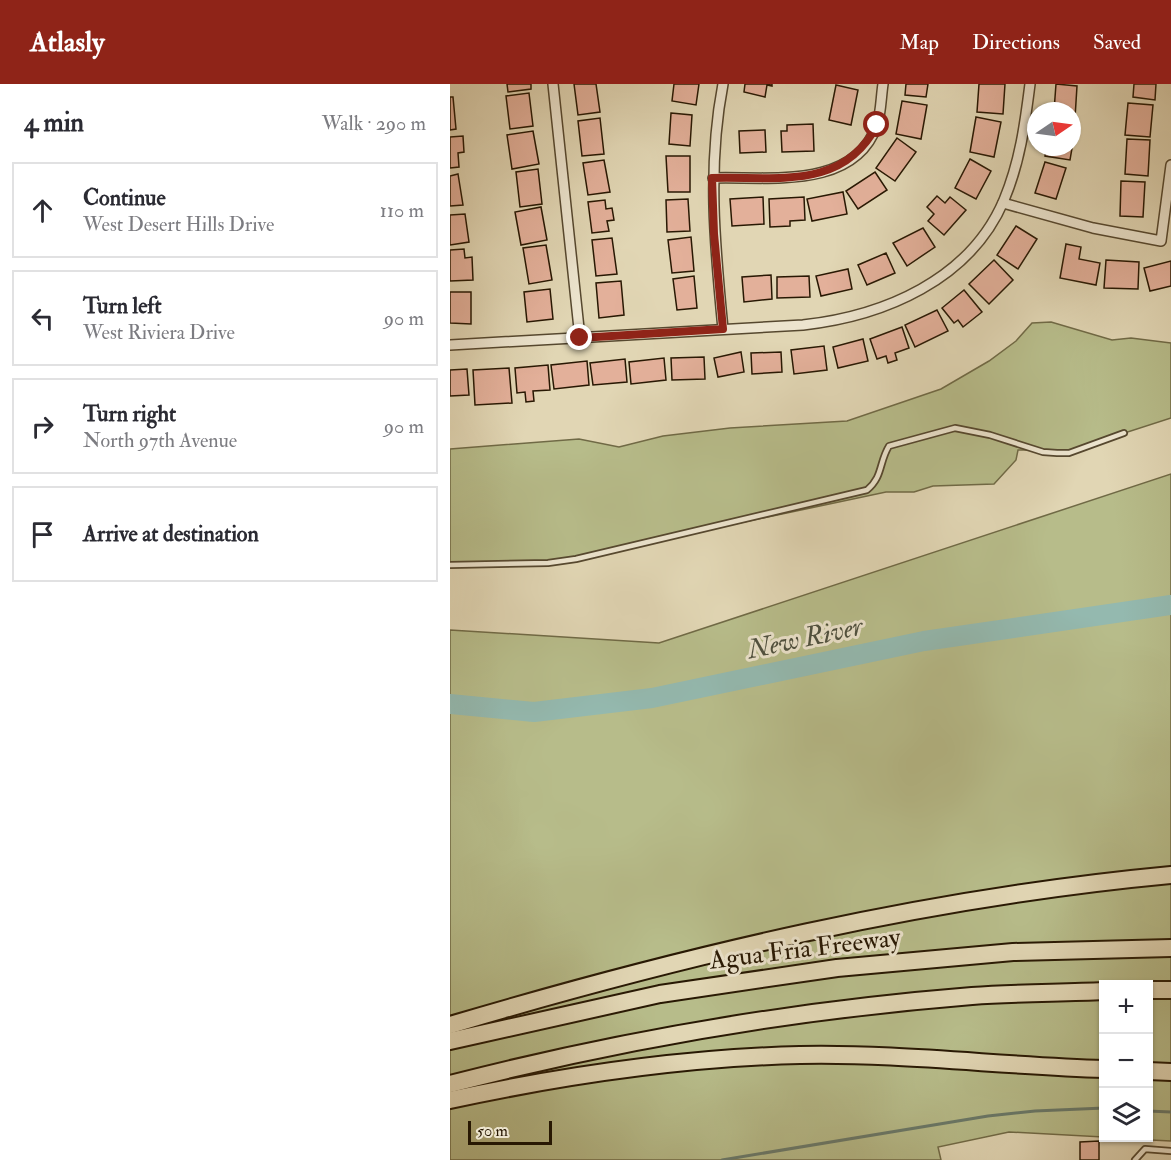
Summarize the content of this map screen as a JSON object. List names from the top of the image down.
{
  "streets": {
    "highway": ["Agua Fria Freeway"]
  },
  "water": ["New River"],
  "scale_bar": "50 m",
  "north": "right",
  "page": {
    "header": "Atlasly",
    "nav": ["Map", "Directions", "Saved"],
    "heading": ["4 min", "Walk · 290 m"],
    "list": [
      ["Continue", "West Desert Hills Drive", "110 m"],
      ["Turn left", "West Riviera Drive", "90 m"],
      ["Turn right", "North 97th Avenue", "90 m"],
      "Arrive at destination"
    ],
    "map_buttons": ["+", "−"],
    "scale": "50 m"
  }
}
